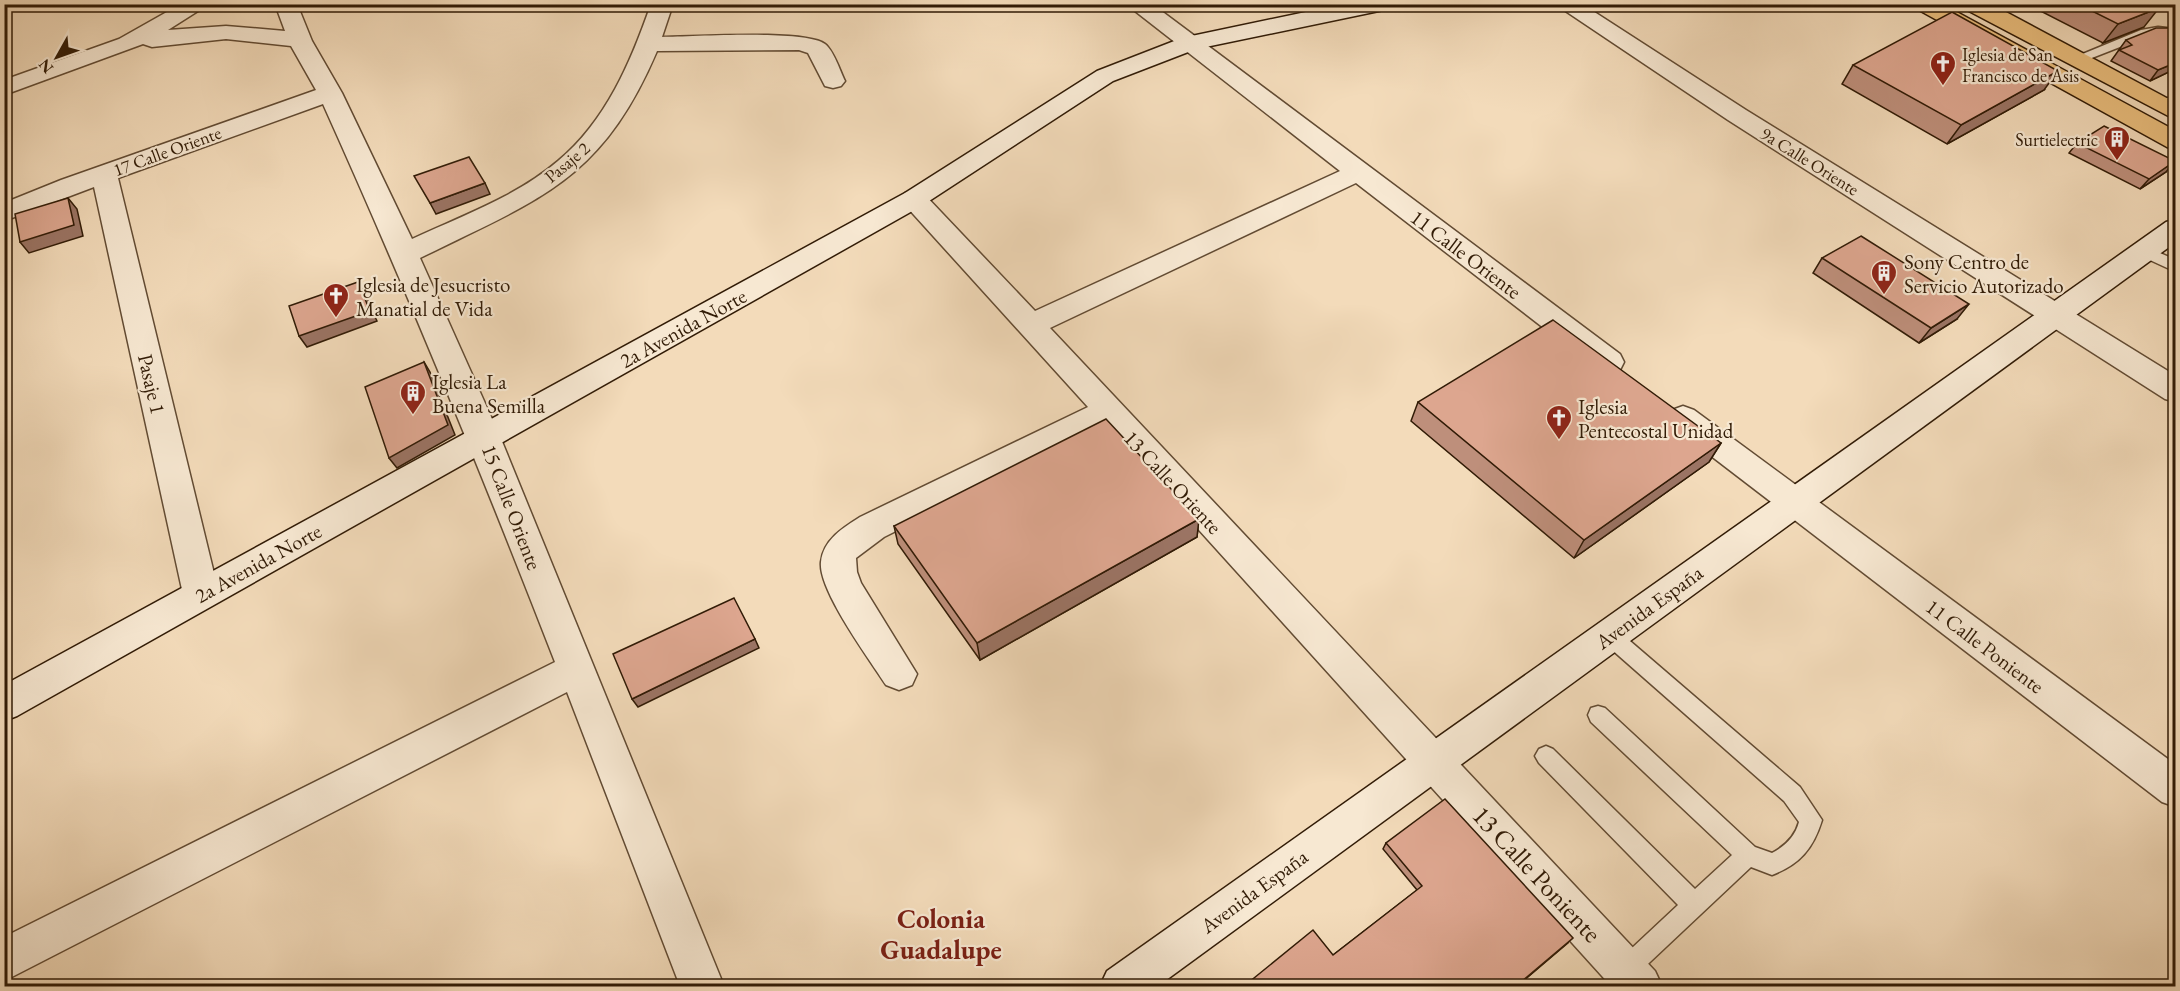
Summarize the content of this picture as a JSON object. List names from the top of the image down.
{
  "streets": {
    "street": [
      "17 Calle Oriente",
      "9a Calle Oriente",
      "Pasaje 2",
      "11 Calle Oriente",
      "2a Avenida Norte",
      "Pasaje 1",
      "13 Calle Oriente",
      "15 Calle Oriente",
      "Avenida España",
      "11 Calle Poniente",
      "13 Calle Poniente"
    ]
  },
  "crossings": [
    ["17 Calle Oriente", "Pasaje 1"],
    ["17 Calle Oriente", "15 Calle Oriente"],
    ["9a Calle Oriente", "Avenida España"],
    ["Pasaje 2", "15 Calle Oriente"],
    ["11 Calle Oriente", "2a Avenida Norte"],
    ["2a Avenida Norte", "Pasaje 1"],
    ["2a Avenida Norte", "13 Calle Oriente"],
    ["2a Avenida Norte", "15 Calle Oriente"],
    ["13 Calle Oriente", "Avenida España"],
    ["13 Calle Oriente", "13 Calle Poniente"],
    ["Avenida España", "11 Calle Poniente"],
    ["Avenida España", "13 Calle Poniente"]
  ],
  "districts": ["Colonia Guadalupe"],
  "places": {
    "church": ["Iglesia de San Francisco de Asis", "Iglesia de Jesucristo Manatial de Vida", "Iglesia Pentecostal Unidad"],
    "building": ["Surtielectric", "Sony Centro de Servicio Autorizado", "Iglesia La Buena Semilla"]
  },
  "north": "bottom left"
}
